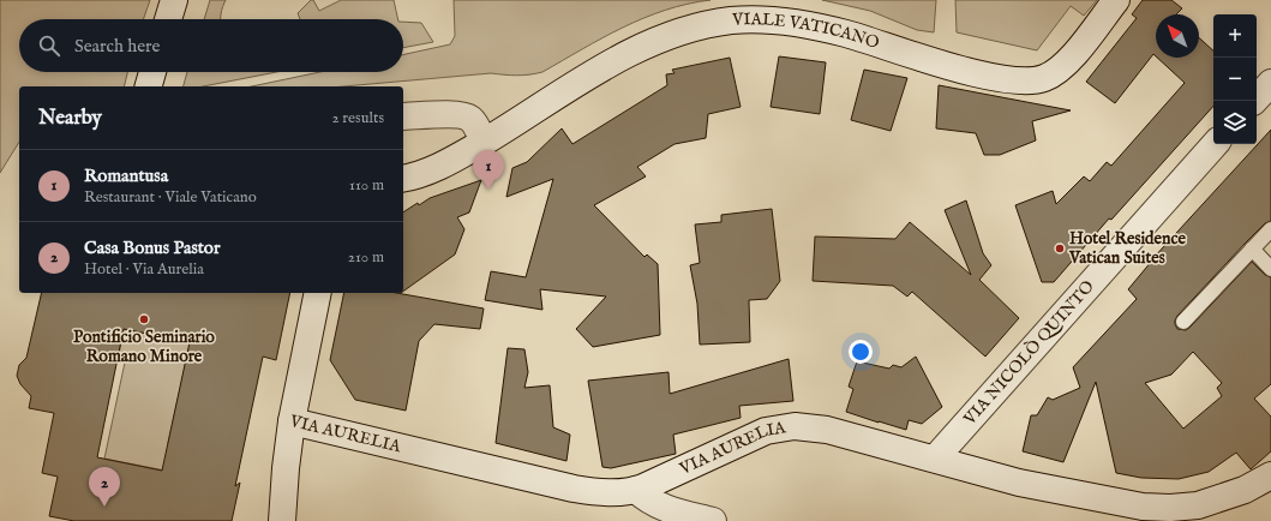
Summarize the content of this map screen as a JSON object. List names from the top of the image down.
{
  "streets": {
    "street": ["VIALE VATICANO", "VIA NICOLÒ QUINTO", "VIA AURELIA"]
  },
  "crossings": [
    ["VIA NICOLÒ QUINTO", "VIA AURELIA"]
  ],
  "places": ["Hotel Residence Vatican Suites", "Pontificio Seminario Romano Minore"],
  "north": "top left",
  "page": {
    "map_buttons": ["+", "−"],
    "search": "Search here",
    "heading": ["Nearby", "2 results"],
    "list": [
      {
        "mark": "1",
        "name": "Romantusa",
        "note": "Restaurant · Viale Vaticano",
        "value": "110 m"
      },
      {
        "mark": "2",
        "name": "Casa Bonus Pastor",
        "note": "Hotel · Via Aurelia",
        "value": "210 m"
      }
    ],
    "pins": ["1", "2"]
  }
}
